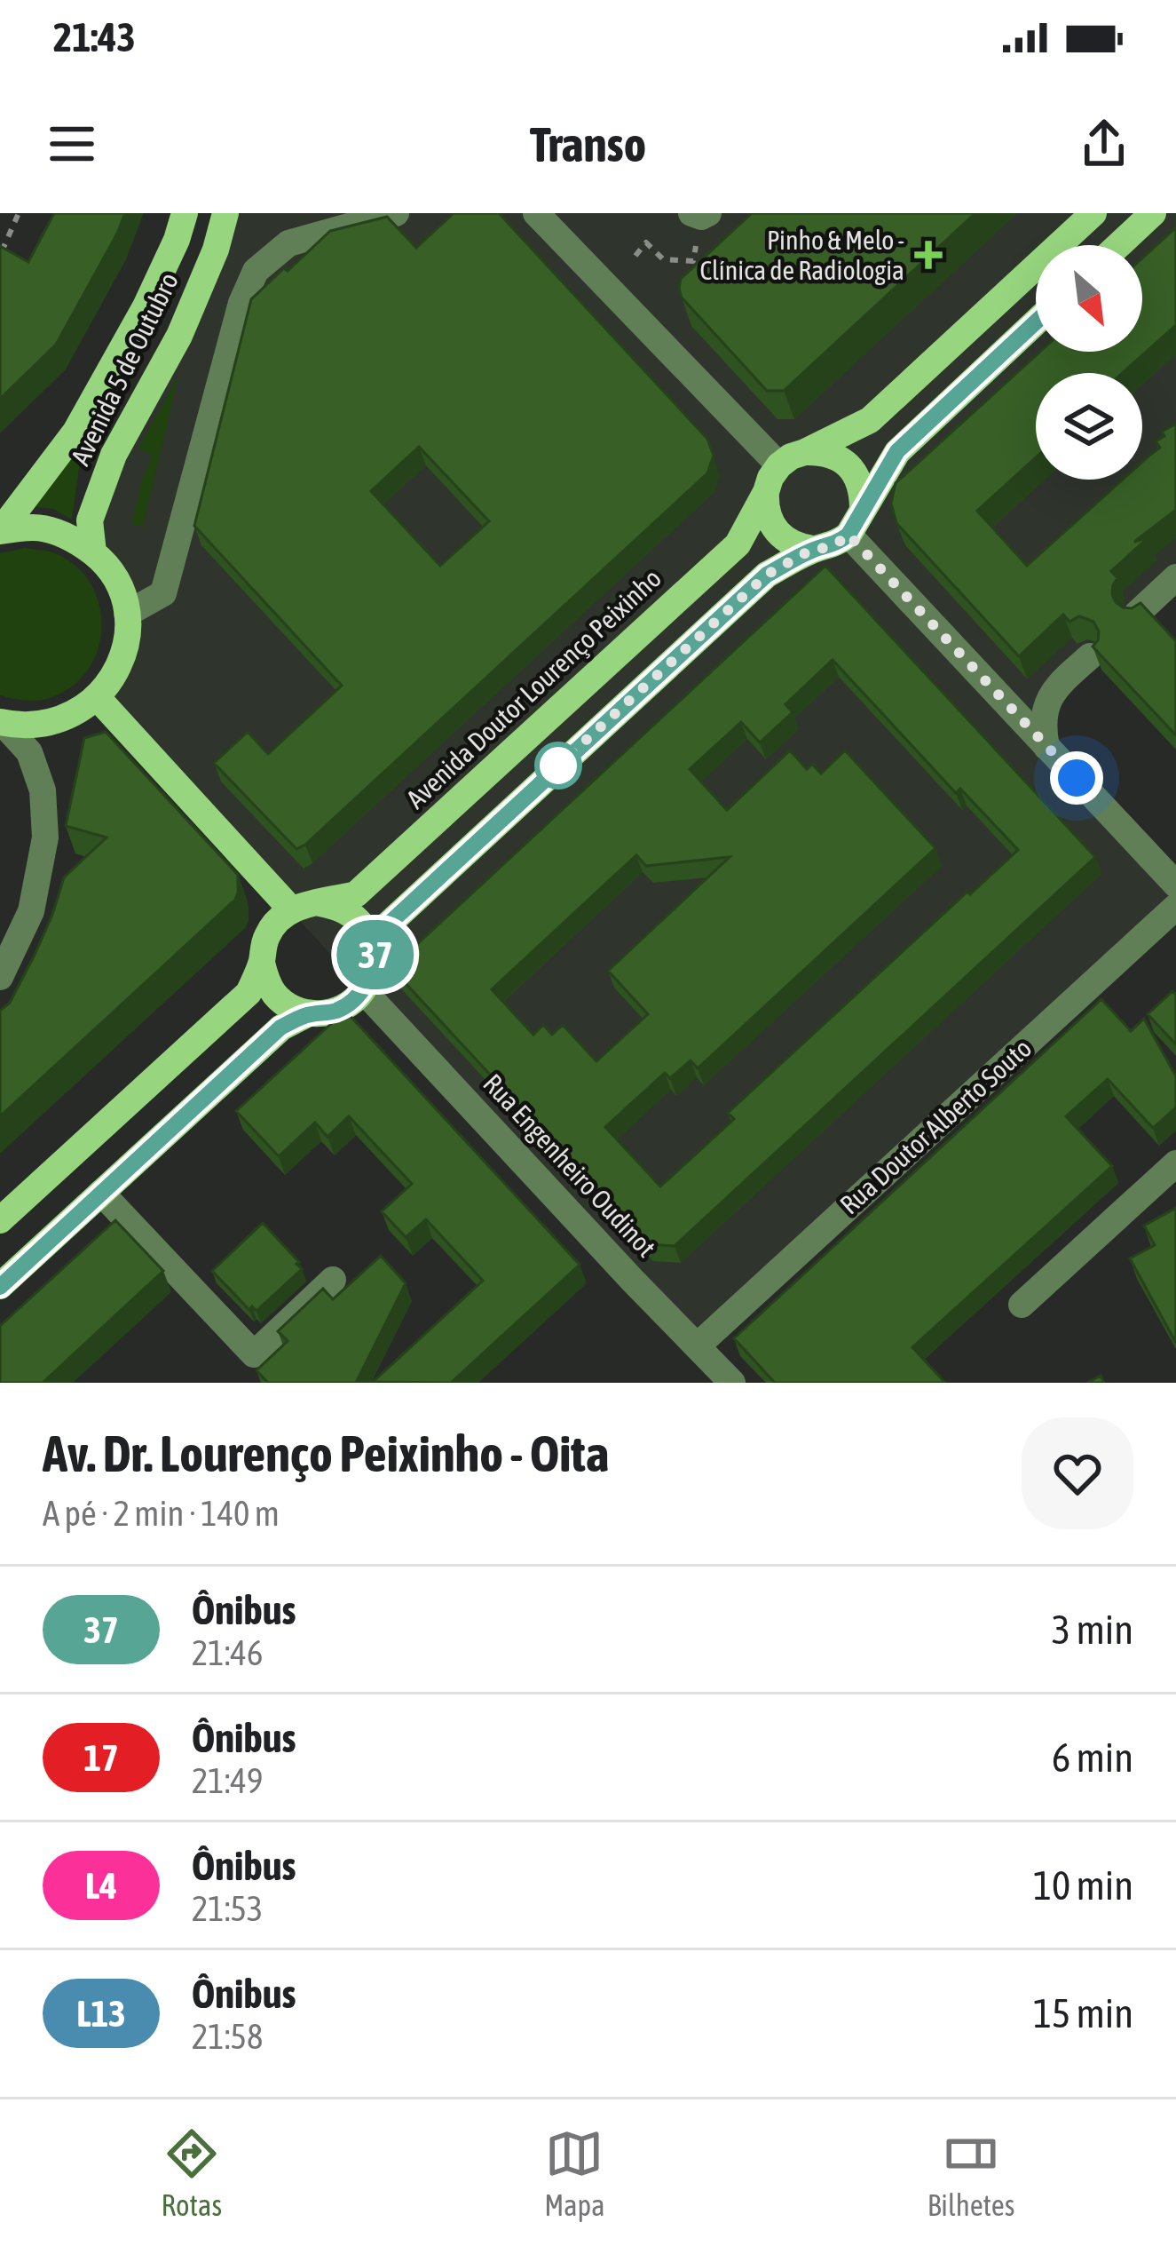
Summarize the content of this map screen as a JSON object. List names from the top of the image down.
{
  "streets": {
    "main road": ["Avenida 5 de Outubro", "Avenida Doutor Lourenço Peixinho"],
    "street": ["Rua Doutor Alberto Souto", "Rua Engenheiro Oudinot"]
  },
  "crossings": [
    ["Avenida Doutor Lourenço Peixinho", "Rua Engenheiro Oudinot"],
    ["Rua Doutor Alberto Souto", "Rua Engenheiro Oudinot"]
  ],
  "places": {
    "health": ["Pinho & Melo - Clínica de Radiologia"]
  },
  "lines": ["bus line 37"],
  "north": "bottom right",
  "page": {
    "status": "21:43",
    "header": "Transo",
    "on_map": "37",
    "heading": ["Av. Dr. Lourenço Peixinho - Oita", "A pé · 2 min · 140 m"],
    "list": [
      {
        "mark": "37",
        "name": "Ônibus",
        "note": "21:46",
        "value": "3 min"
      },
      {
        "mark": "17",
        "name": "Ônibus",
        "note": "21:49",
        "value": "6 min"
      },
      {
        "mark": "L4",
        "name": "Ônibus",
        "note": "21:53",
        "value": "10 min"
      },
      {
        "mark": "L13",
        "name": "Ônibus",
        "note": "21:58",
        "value": "15 min"
      }
    ],
    "tabs": ["Rotas", "Mapa", "Bilhetes"]
  }
}
